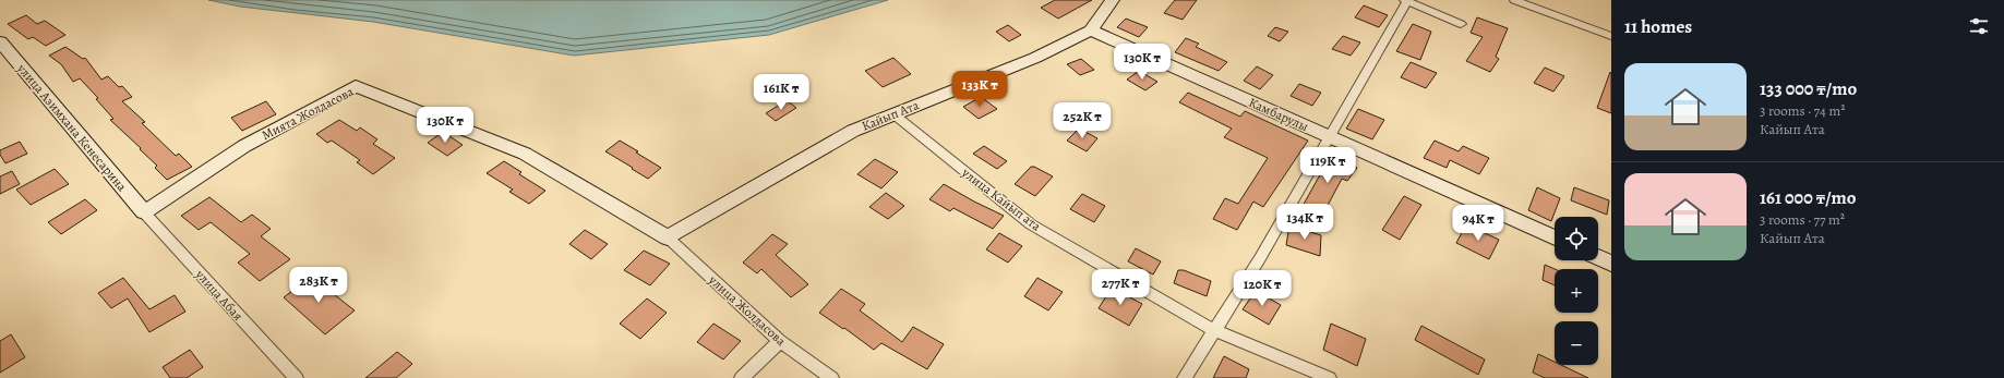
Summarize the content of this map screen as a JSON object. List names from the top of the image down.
{
  "streets": {
    "street": [
      "Мията Жолдасова",
      "Камбарулы",
      "Кайып Ата",
      "улица Азимхана Кенесарина",
      "улица Кайып ата",
      "улица Абая",
      "улица Жолдасова"
    ]
  },
  "crossings": [
    ["Мията Жолдасова", "Кайып Ата"],
    ["Мията Жолдасова", "улица Азимхана Кенесарина"],
    ["Мията Жолдасова", "улица Абая"],
    ["Мията Жолдасова", "улица Жолдасова"],
    ["Камбарулы", "Кайып Ата"],
    ["Кайып Ата", "улица Кайып ата"],
    ["Кайып Ата", "улица Жолдасова"],
    ["улица Азимхана Кенесарина", "улица Абая"]
  ],
  "page": {
    "heading": "11 homes",
    "price": [
      "130K ₸",
      "133K ₸",
      "161K ₸",
      "252K ₸",
      "130K ₸",
      "119K ₸",
      "134K ₸",
      "94K ₸",
      "283K ₸",
      "277K ₸",
      "120K ₸"
    ],
    "list": [
      {
        "name": "133 000 ₸/mo",
        "note": "3 rooms · 74 m² · Кайып Ата"
      },
      {
        "name": "161 000 ₸/mo",
        "note": "3 rooms · 77 m² · Кайып Ата"
      }
    ],
    "map_buttons": ["+", "−"]
  }
}
